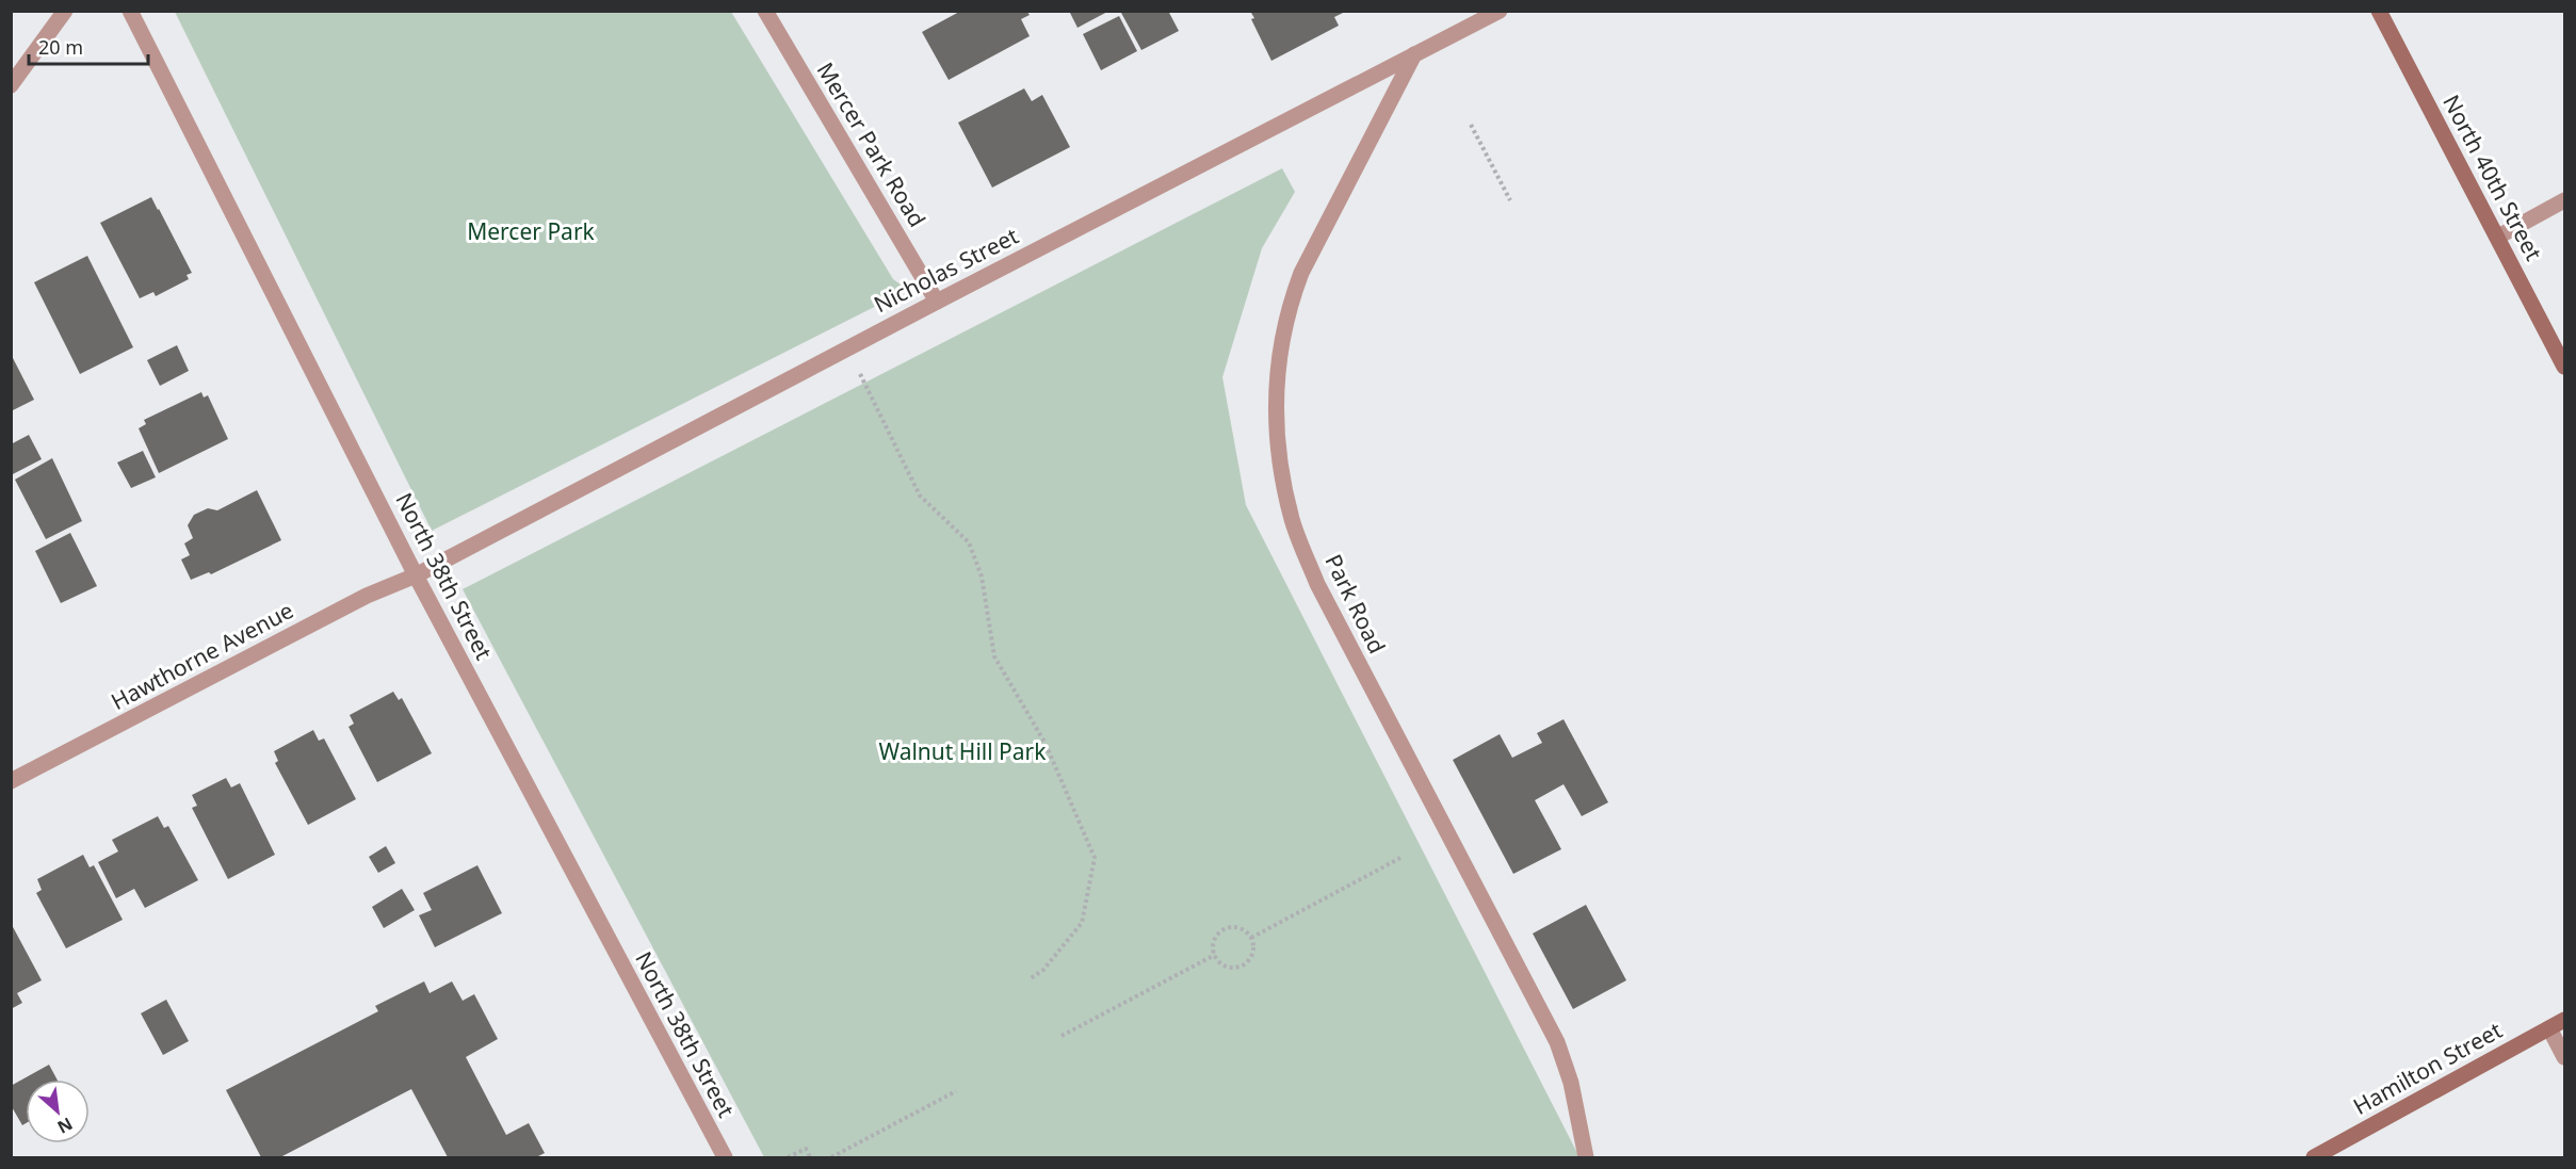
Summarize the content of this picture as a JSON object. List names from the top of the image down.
{
  "streets": {
    "main road": ["North 40th Street", "Hamilton Street"],
    "street": [
      "Mercer Park Road",
      "Nicholas Street",
      "North 38th Street",
      "Park Road",
      "Hawthorne Avenue"
    ]
  },
  "crossings": [
    ["Mercer Park Road", "Nicholas Street"],
    ["Nicholas Street", "North 38th Street"],
    ["Nicholas Street", "Park Road"],
    ["Nicholas Street", "Hawthorne Avenue"],
    ["North 38th Street", "Hawthorne Avenue"]
  ],
  "parks": ["Mercer Park", "Walnut Hill Park"],
  "scale_bar": "20 m",
  "north": "bottom right"
}
